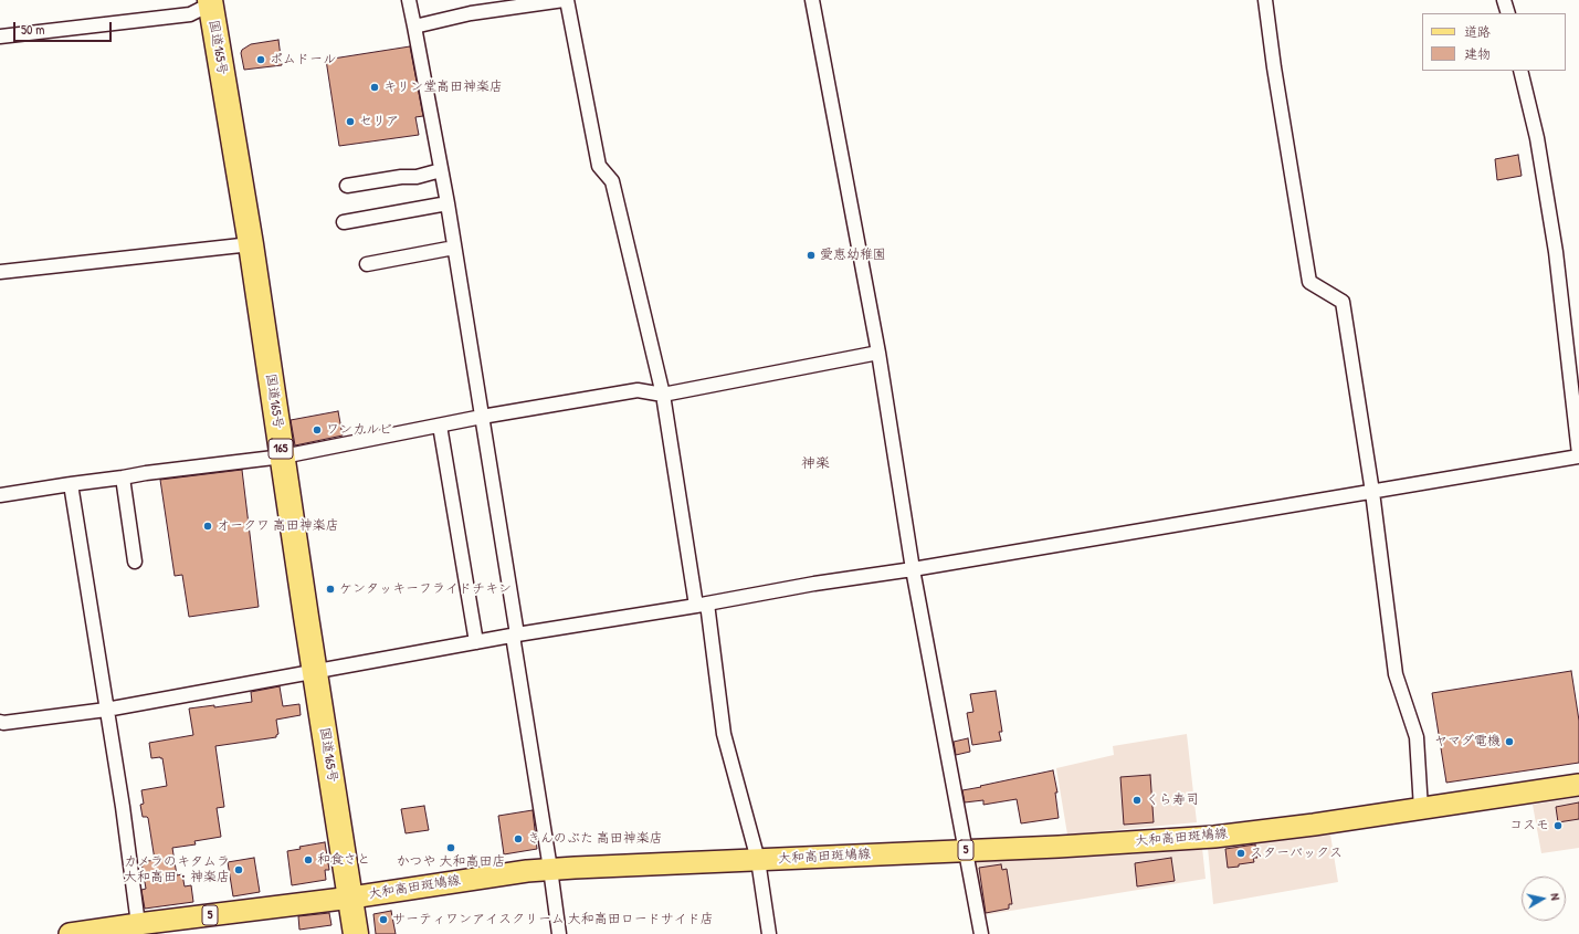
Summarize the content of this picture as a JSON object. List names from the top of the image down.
{
  "streets": {
    "highway": ["国道165号", "165"],
    "main road": ["大和高田斑鳩線", "5"]
  },
  "crossings": [
    ["国道165号", "大和高田斑鳩線"]
  ],
  "districts": ["神楽"],
  "places": [
    "ポムドール",
    "キリン堂高田神楽店",
    "セリア",
    "愛恵幼稚園",
    "ワンカルビ",
    "オークワ 高田神楽店",
    "ケンタッキーフライドチキン",
    "ヤマダ電機",
    "くら寿司",
    "コスモ",
    "きんのぶた 高田神楽店",
    "かつや 大和高田店",
    "スターバックス",
    "和食さと",
    "カメラのキタムラ 大和高田・神楽店",
    "サーティワンアイスクリーム 大和高田ロードサイド店"
  ],
  "legend": ["道路", "建物"],
  "scale_bar": "50 m",
  "north": "right"
}
